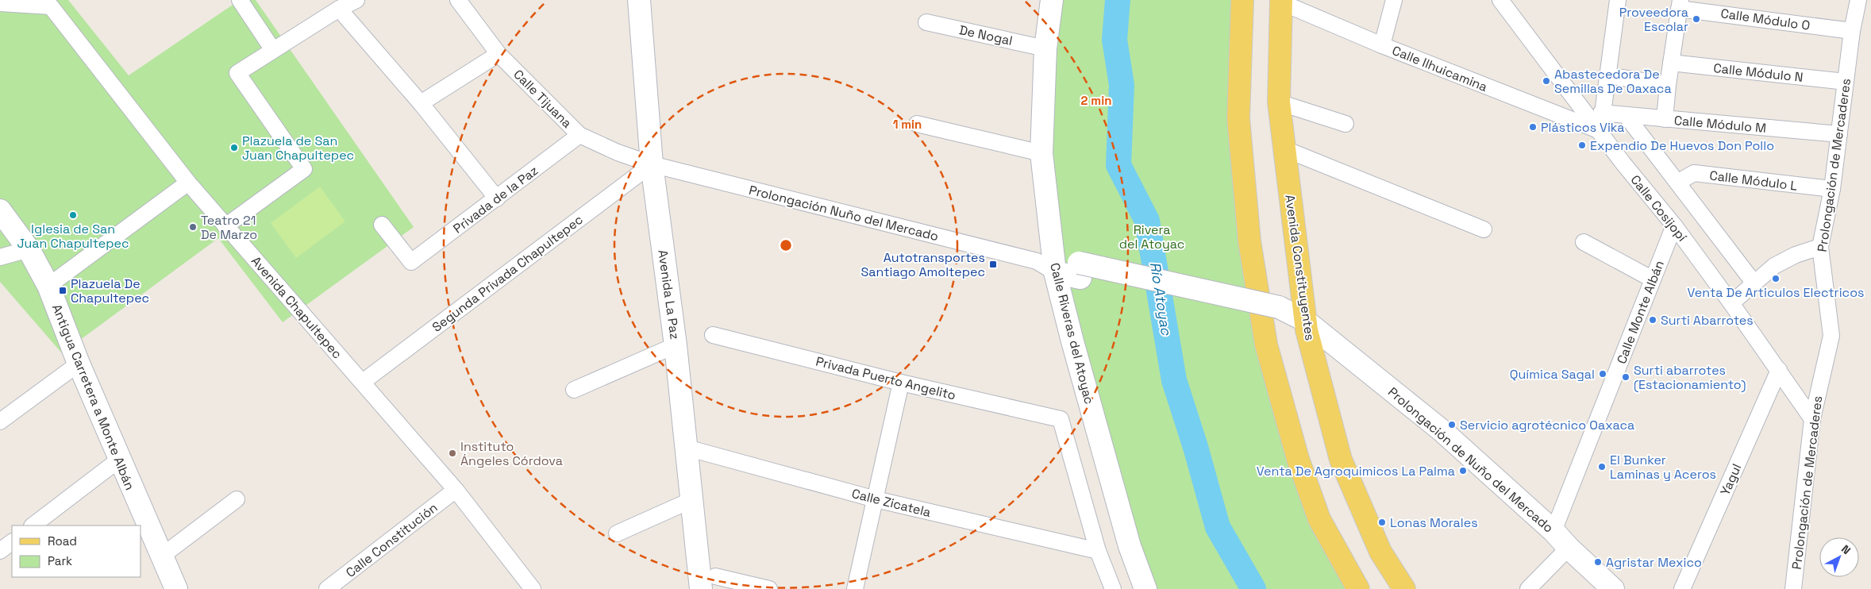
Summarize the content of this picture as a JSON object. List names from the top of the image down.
{
  "streets": {
    "main road": ["Avenida Constituyentes"],
    "street": [
      "Calle Módulo O",
      "De Nogal",
      "Calle Ilhuicamina",
      "Calle Módulo N",
      "Calle Tijuana",
      "Calle Módulo M",
      "Prolongación de Mercaderes",
      "Calle Módulo L",
      "Privada de la Paz",
      "Calle Cosijopí",
      "Prolongación Nuño del Mercado",
      "Segunda Privada Chapultepec",
      "Avenida La Paz",
      "Avenida Chapultepec",
      "Calle Monte Albán",
      "Calle Riveras del Atoyac",
      "Privada Puerto Angelito",
      "Antigua Carretera a Monte Albán",
      "Prolongación de Nuño del Mercado",
      "Yagul",
      "Calle Zicatela",
      "Calle Constitución"
    ]
  },
  "crossings": [
    ["Calle Módulo O", "Prolongación de Mercaderes"],
    ["De Nogal", "Calle Riveras del Atoyac"],
    ["Calle Ilhuicamina", "Calle Cosijopí"],
    ["Calle Ilhuicamina", "Avenida Constituyentes"],
    ["Calle Módulo N", "Prolongación de Mercaderes"],
    ["Calle Tijuana", "Privada de la Paz"],
    ["Calle Tijuana", "Prolongación Nuño del Mercado"],
    ["Calle Tijuana", "Segunda Privada Chapultepec"],
    ["Calle Tijuana", "Avenida La Paz"],
    ["Calle Módulo M", "Prolongación de Mercaderes"],
    ["Prolongación de Mercaderes", "Calle Módulo L"],
    ["Prolongación de Mercaderes", "Calle Cosijopí"],
    ["Calle Cosijopí", "Calle Monte Albán"],
    ["Calle Cosijopí", "Yagul"],
    ["Prolongación Nuño del Mercado", "Segunda Privada Chapultepec"],
    ["Prolongación Nuño del Mercado", "Avenida La Paz"],
    ["Prolongación Nuño del Mercado", "Calle Riveras del Atoyac"],
    ["Avenida Constituyentes", "Prolongación de Nuño del Mercado"],
    ["Segunda Privada Chapultepec", "Avenida La Paz"],
    ["Segunda Privada Chapultepec", "Avenida Chapultepec"],
    ["Avenida La Paz", "Calle Zicatela"],
    ["Avenida Chapultepec", "Calle Constitución"],
    ["Calle Monte Albán", "Prolongación de Nuño del Mercado"],
    ["Privada Puerto Angelito", "Calle Zicatela"]
  ],
  "water": ["Río Atoyac"],
  "parks": ["Rivera del Atoyac"],
  "places": {
    "other": [
      "Proveedora Escolar",
      "Abastecedora De Semillas De Oaxaca",
      "Plásticos Vika",
      "Expendio De Huevos Don Pollo",
      "Plazuela de San Juan Chapultepec",
      "Iglesia de San Juan Chapultepec",
      "Teatro 21 De Marzo",
      "Venta De Articulos Electricos",
      "Surti Abarrotes",
      "Química Sagal",
      "Surti abarrotes (Estacionamiento)",
      "Servicio agrotécnico Oaxaca",
      "Instituto Ángeles Córdova",
      "El Bunker Laminas y Aceros",
      "Venta De Agroquimicos La Palma",
      "Lonas Morales",
      "Agristar Mexico"
    ],
    "transit": ["Autotransportes Santiago Amoltepec", "Plazuela De Chapultepec"]
  },
  "legend": ["Road", "Park"],
  "north": "top right",
  "rings": ["2 min", "1 min"]
}
